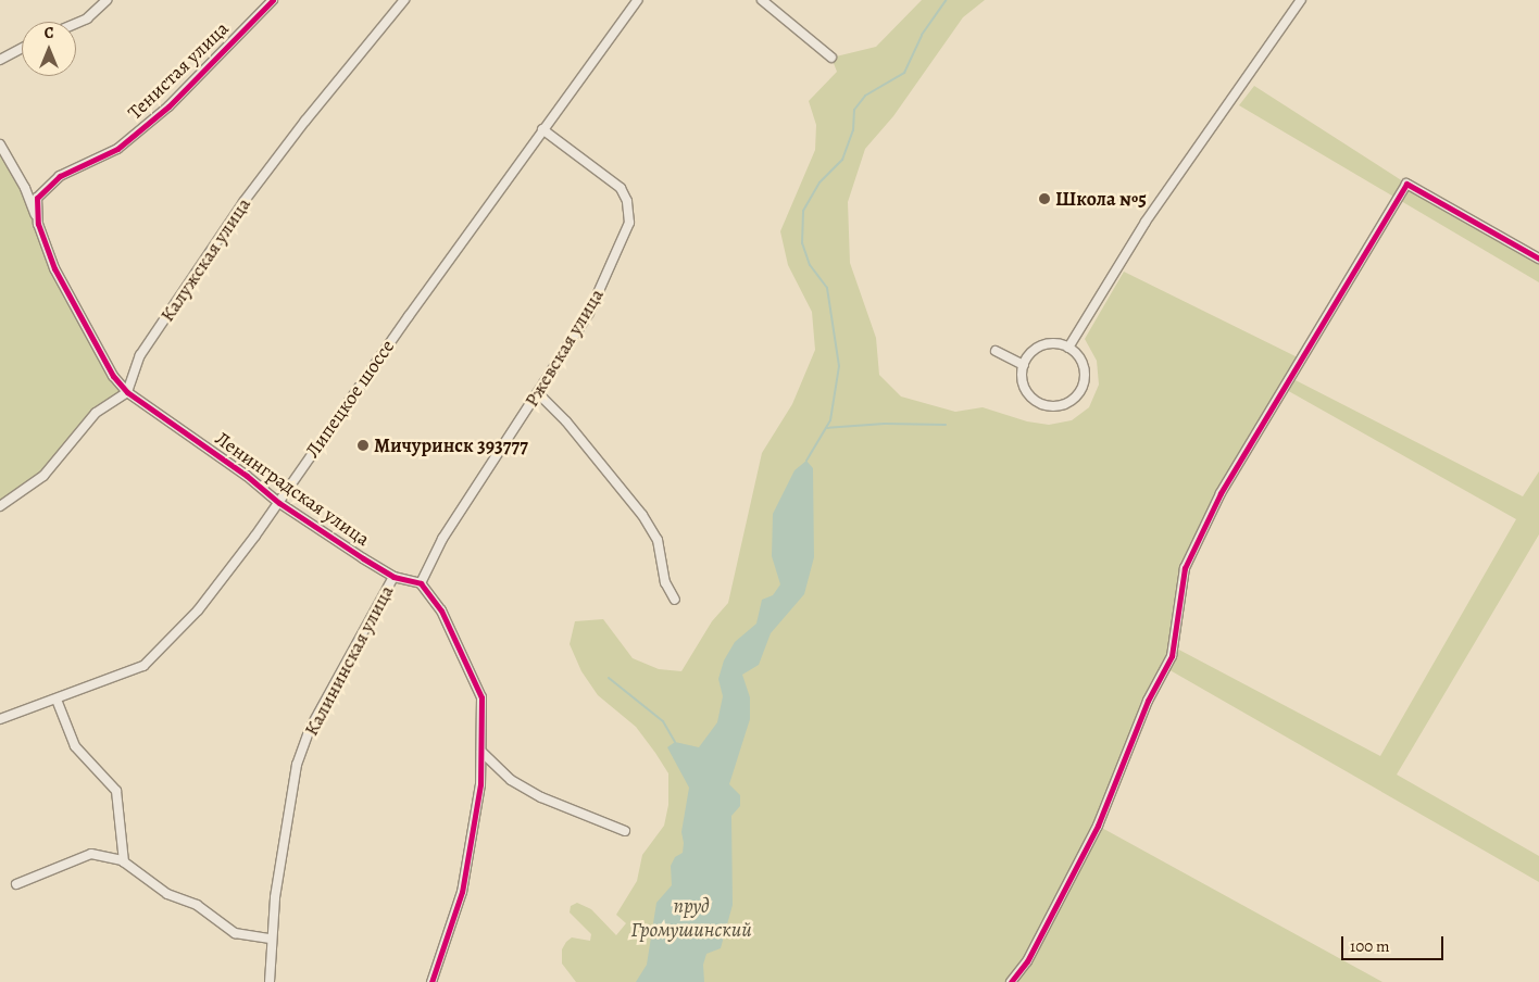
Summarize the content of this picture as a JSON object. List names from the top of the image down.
{
  "streets": {
    "street": [
      "Тенистая улица",
      "Калужская улица",
      "Ржевская улица",
      "Липецкое шоссе",
      "Ленинградская улица",
      "Калининская улица"
    ]
  },
  "crossings": [
    ["Тенистая улица", "Калужская улица"],
    ["Тенистая улица", "Ленинградская улица"],
    ["Калужская улица", "Ленинградская улица"],
    ["Ржевская улица", "Липецкое шоссе"],
    ["Ржевская улица", "Ленинградская улица"],
    ["Липецкое шоссе", "Ленинградская улица"],
    ["Ленинградская улица", "Калининская улица"]
  ],
  "water": ["пруд Громушинский"],
  "places": ["Школа №5", "Мичуринск 393777"],
  "scale_bar": "100 m",
  "north": "top"
}
